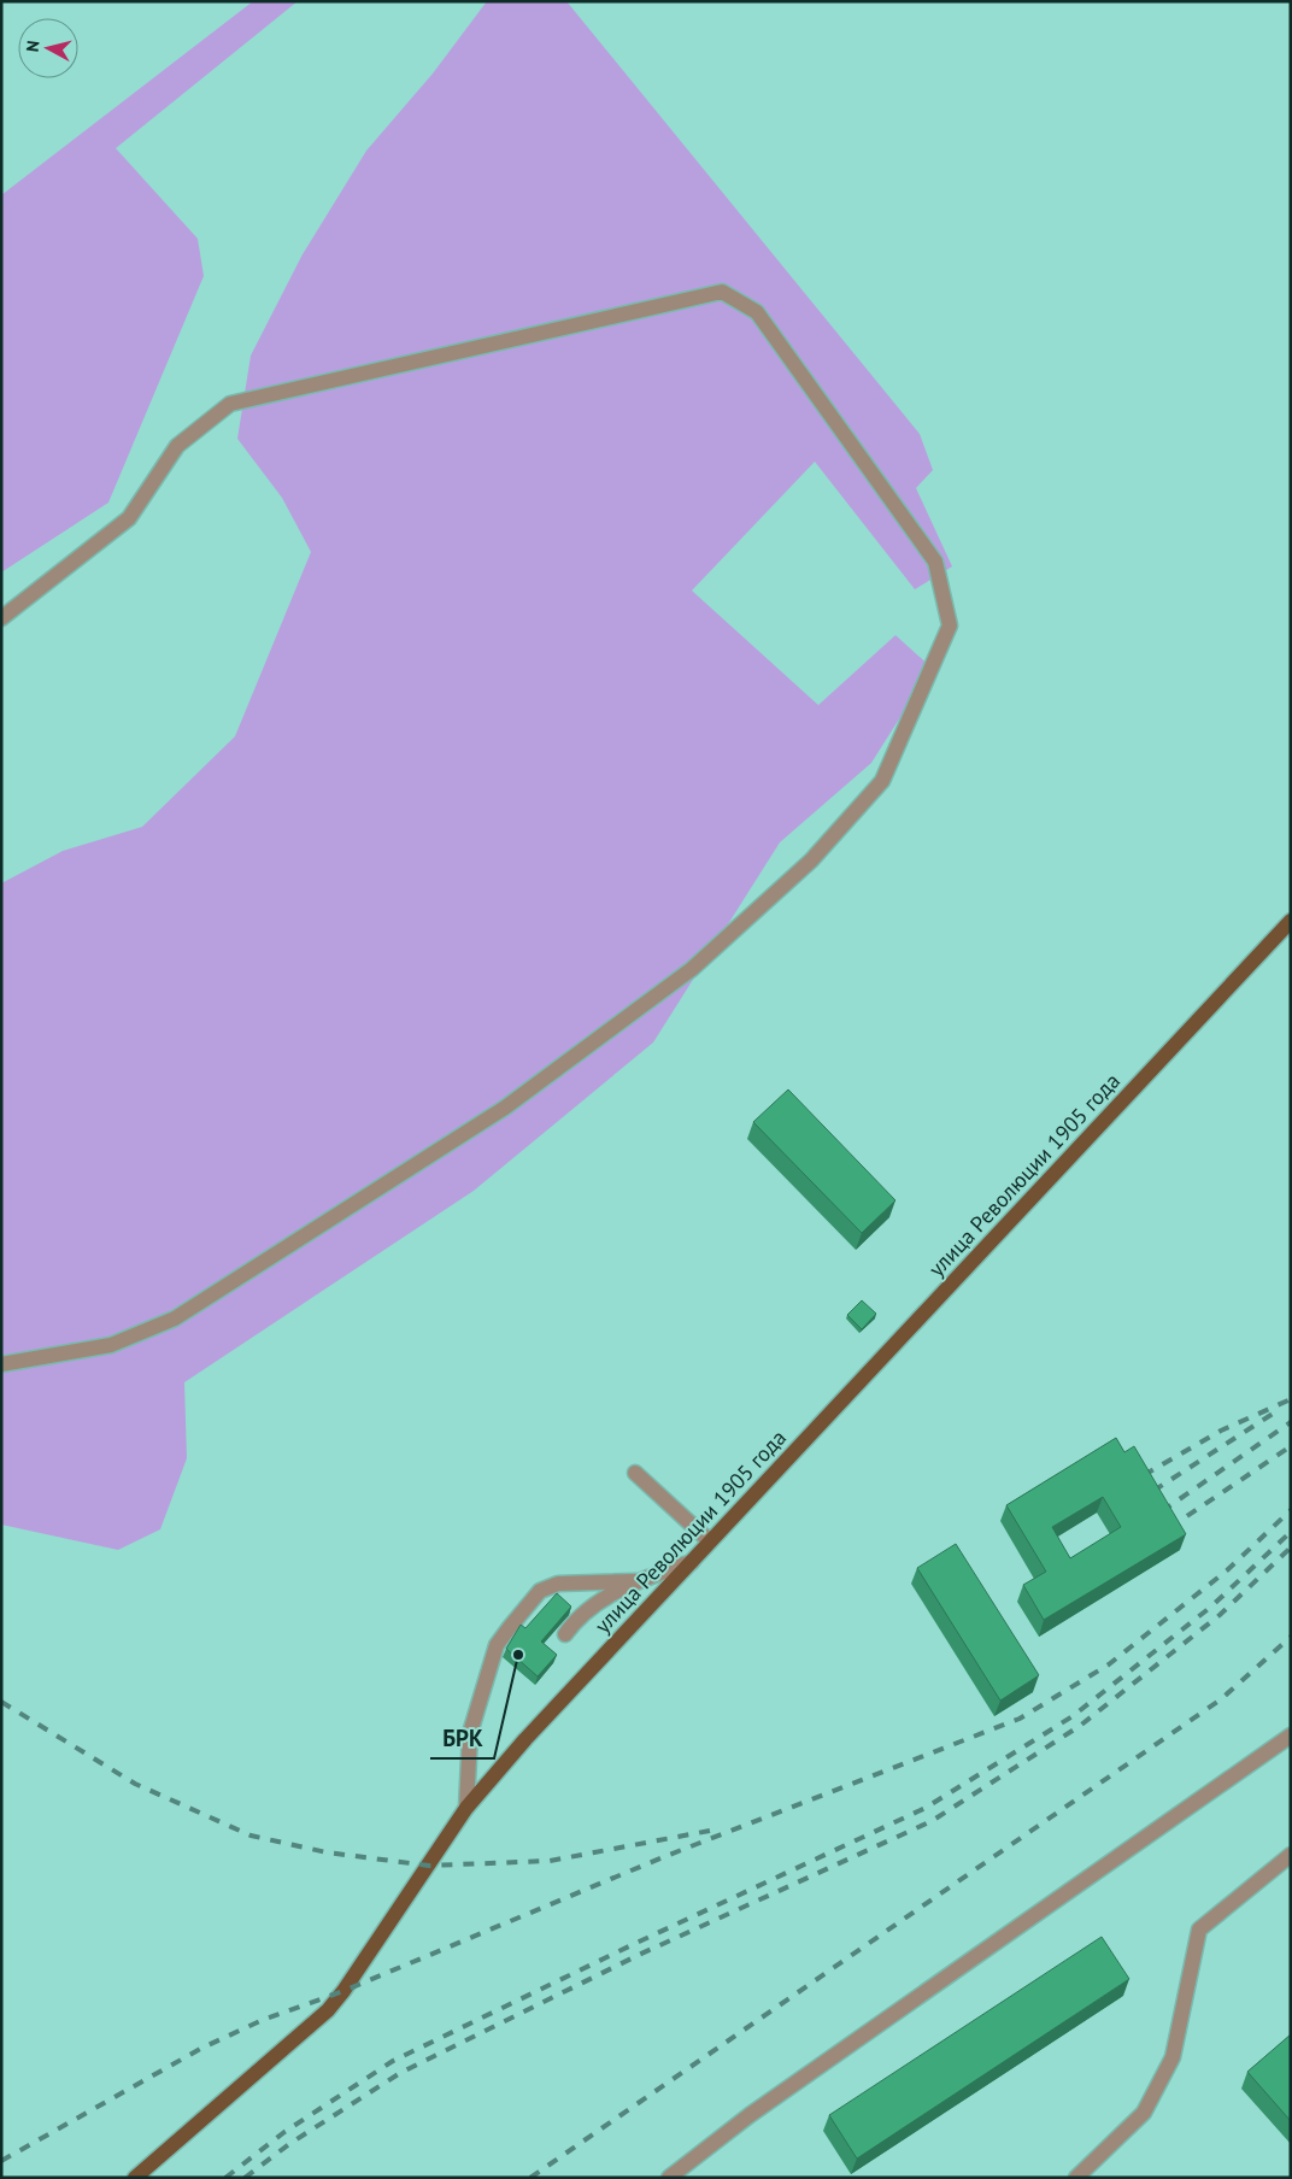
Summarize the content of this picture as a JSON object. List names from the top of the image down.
{
  "streets": {
    "main road": ["улица Революции 1905 года"]
  },
  "places": ["БРК"],
  "north": "left"
}
